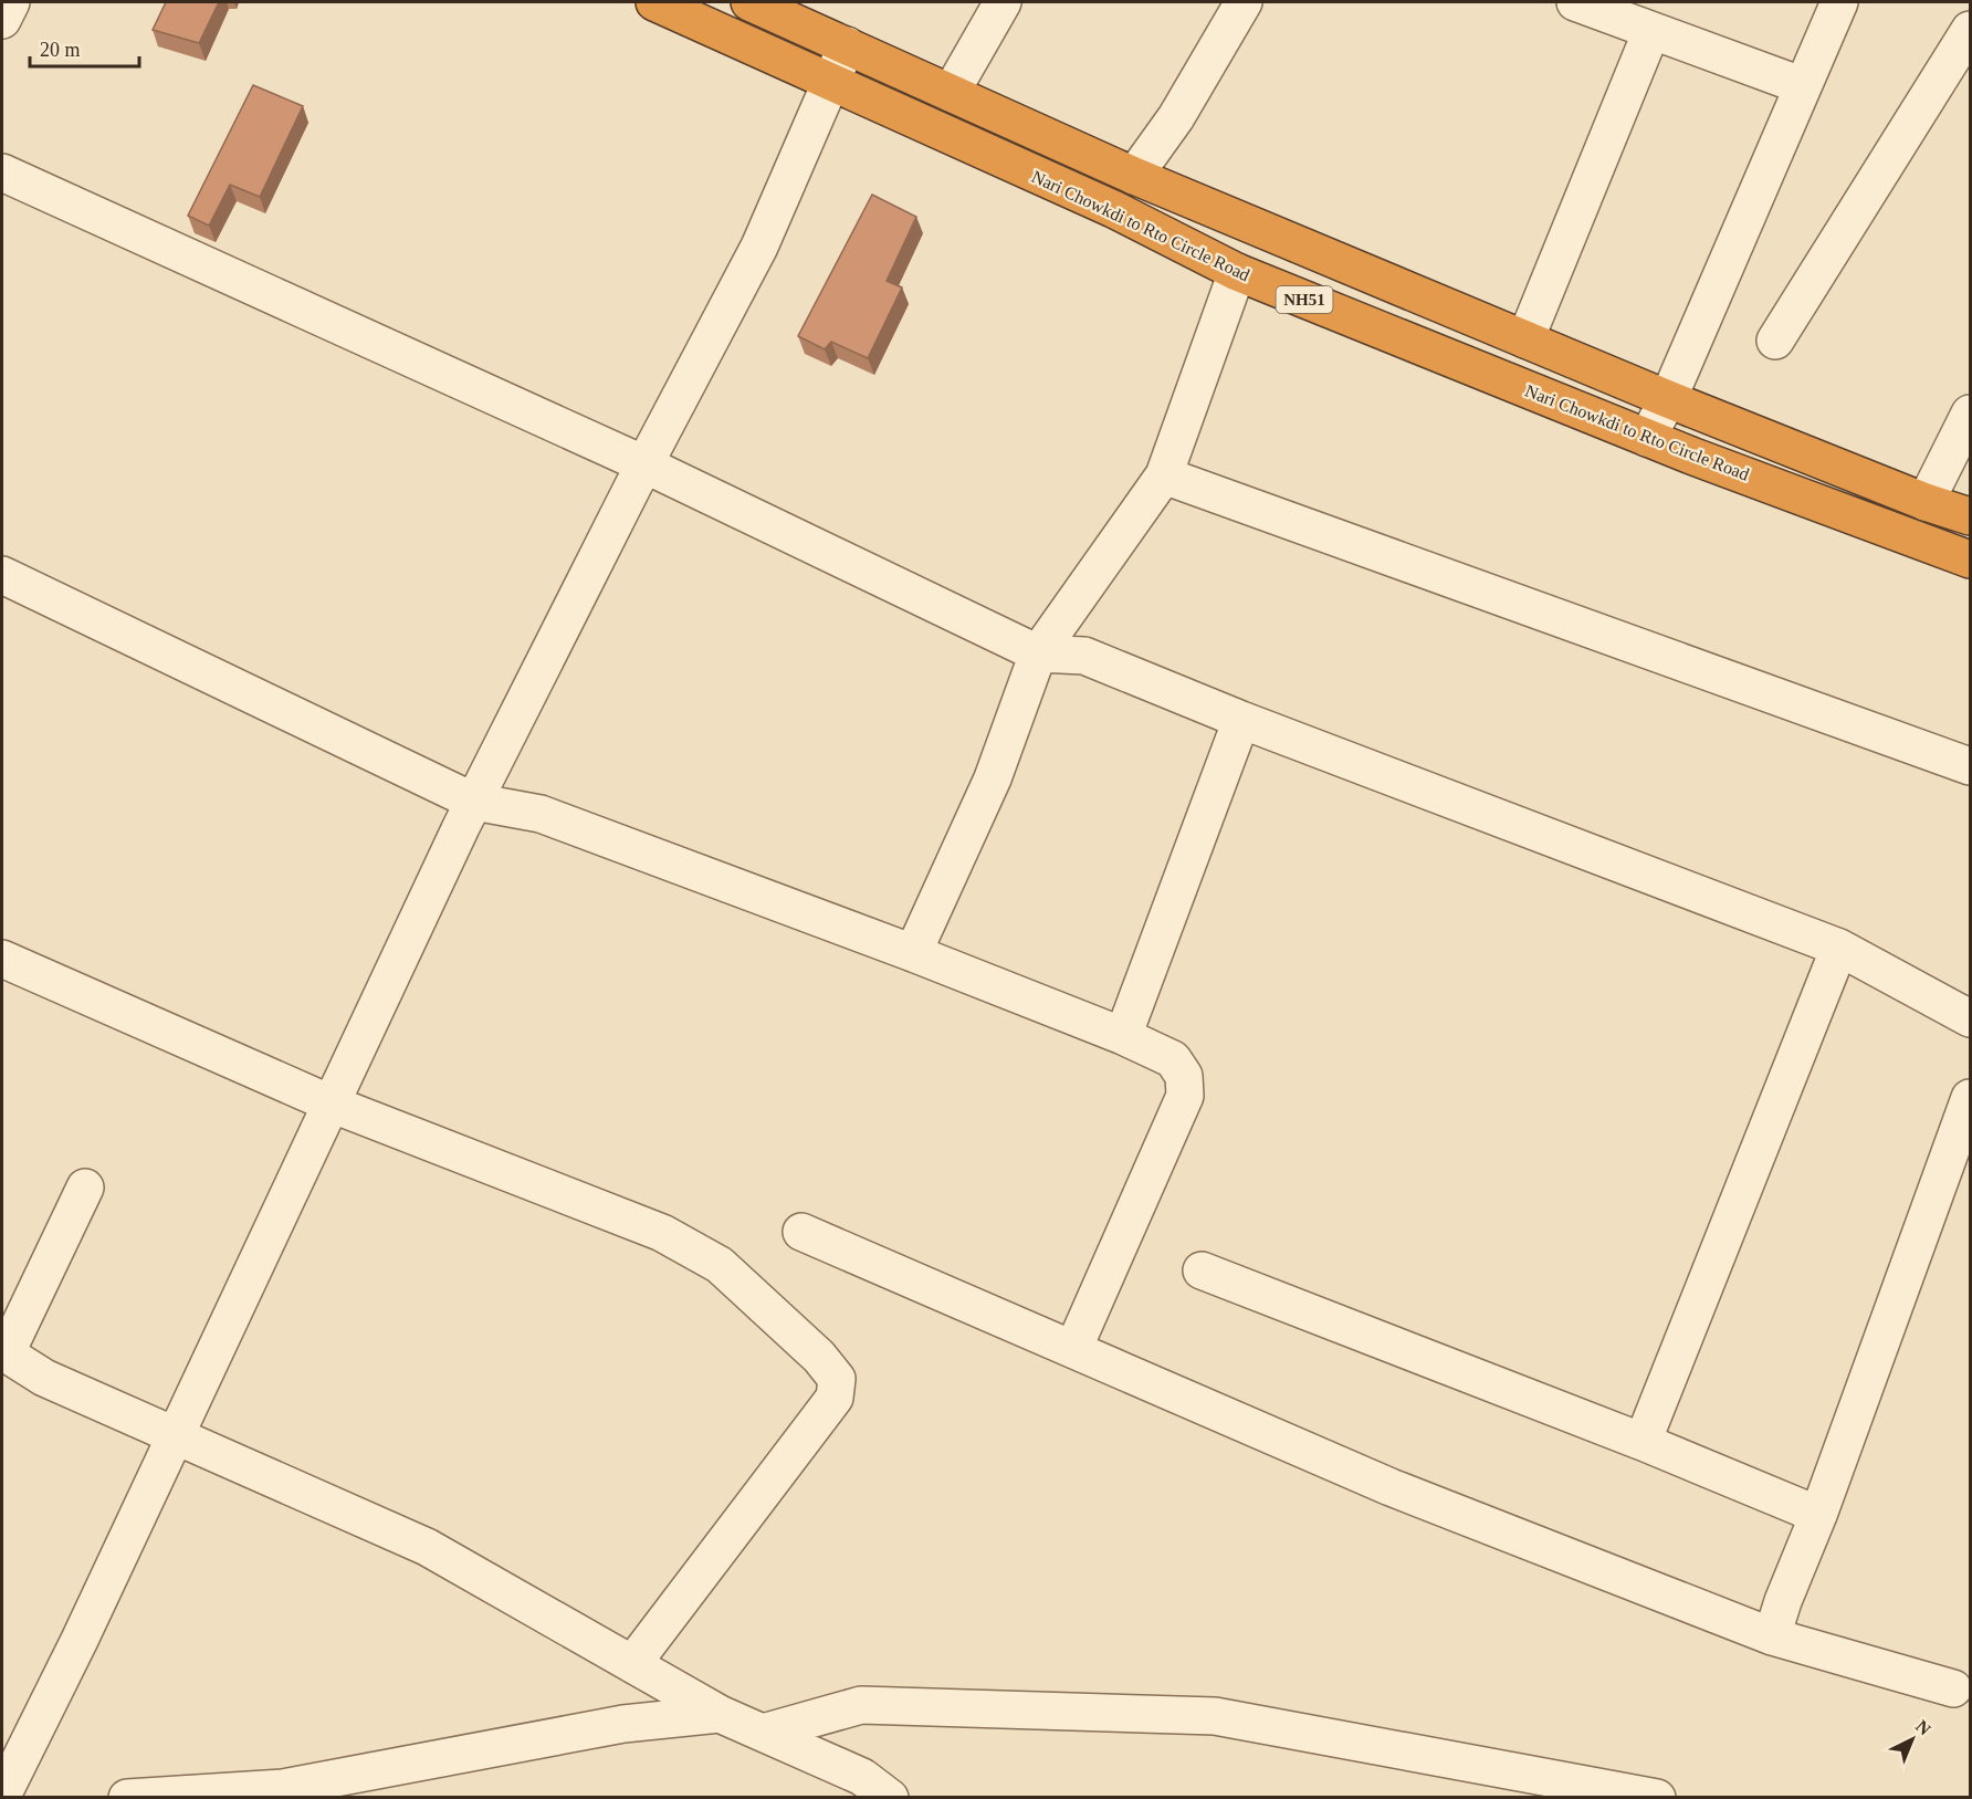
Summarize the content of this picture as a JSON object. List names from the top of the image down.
{
  "streets": {
    "highway": ["Nari Chowkdi to Rto Circle Road", "NH51"]
  },
  "scale_bar": "20 m",
  "north": "top right"
}
